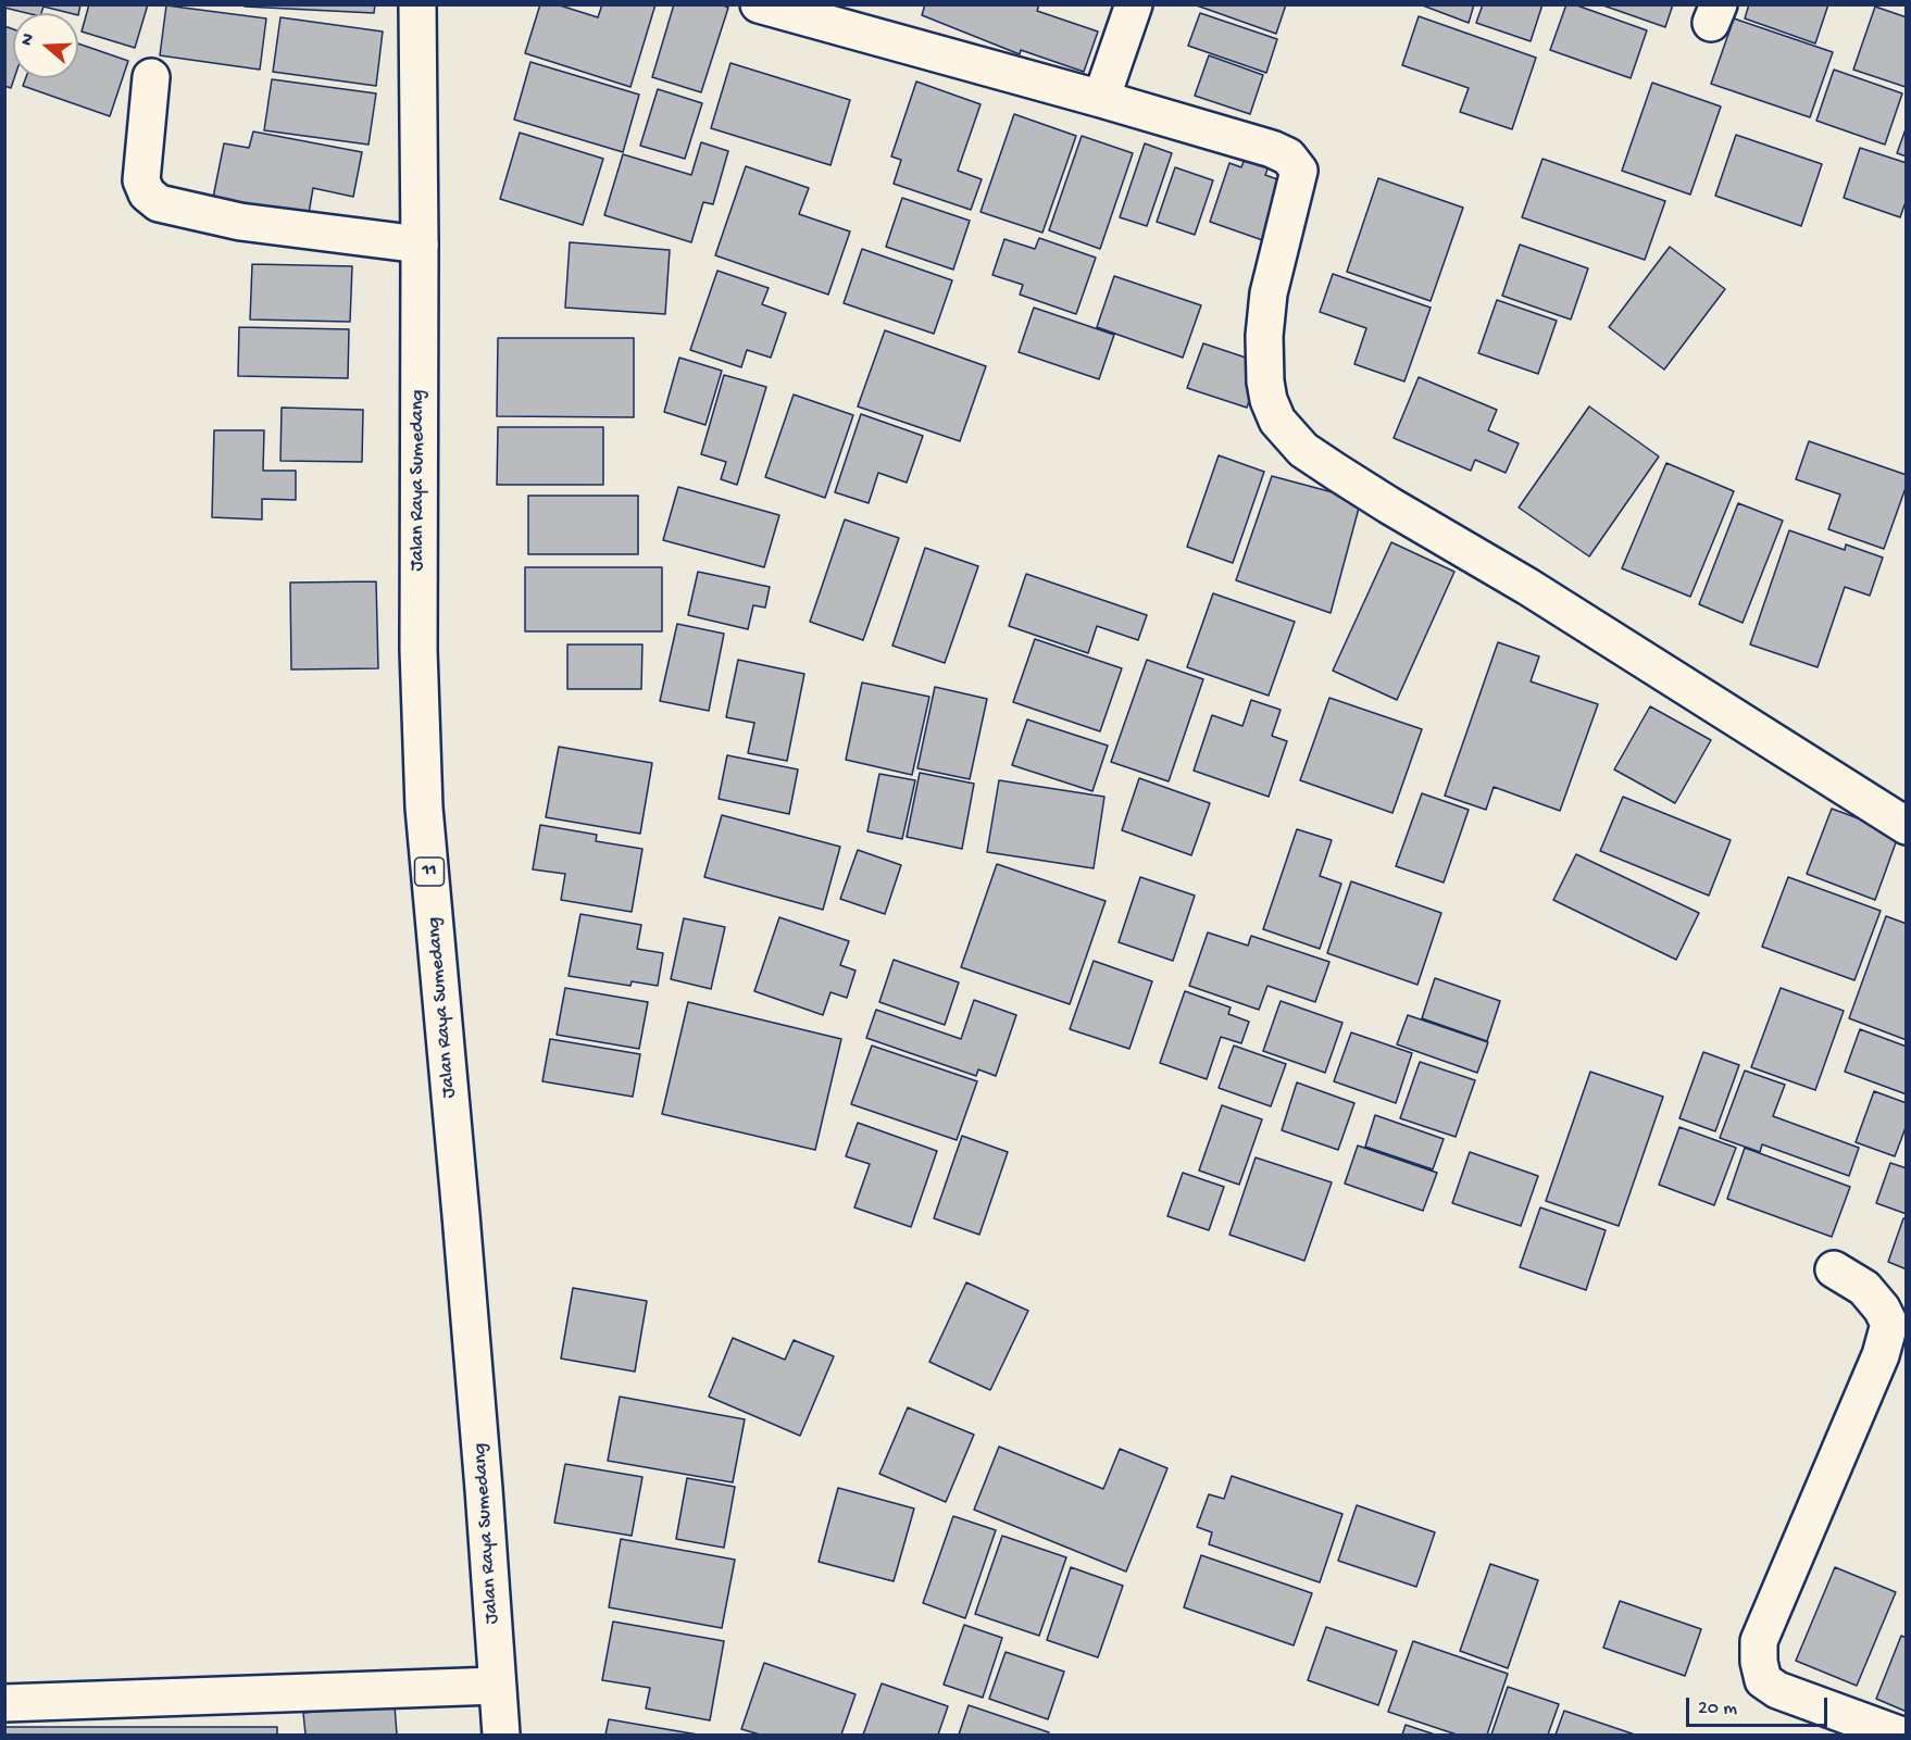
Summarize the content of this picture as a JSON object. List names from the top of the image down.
{
  "streets": {
    "main road": ["Jalan Raya Sumedang", "11"]
  },
  "scale_bar": "20 m",
  "north": "left"
}
